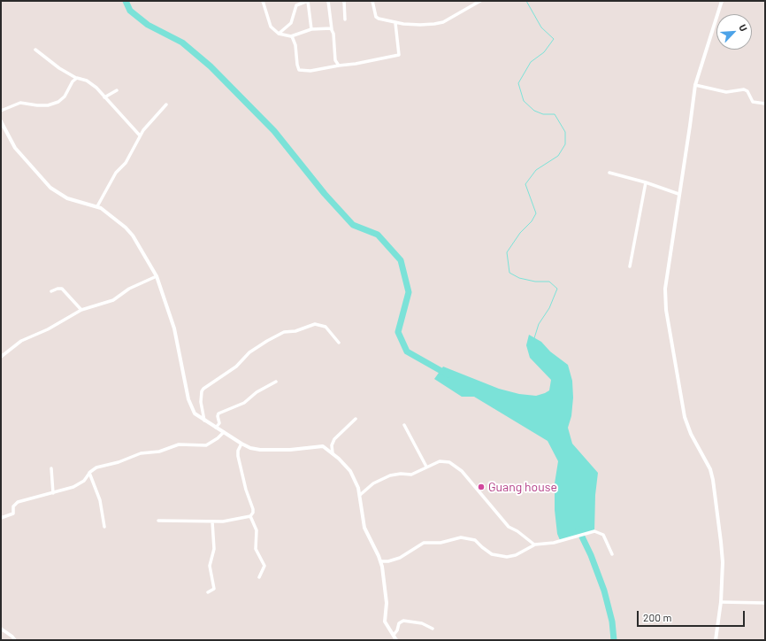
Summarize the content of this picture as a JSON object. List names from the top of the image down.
{
  "places": ["Guang house"],
  "scale_bar": "200 m",
  "north": "top right"
}
